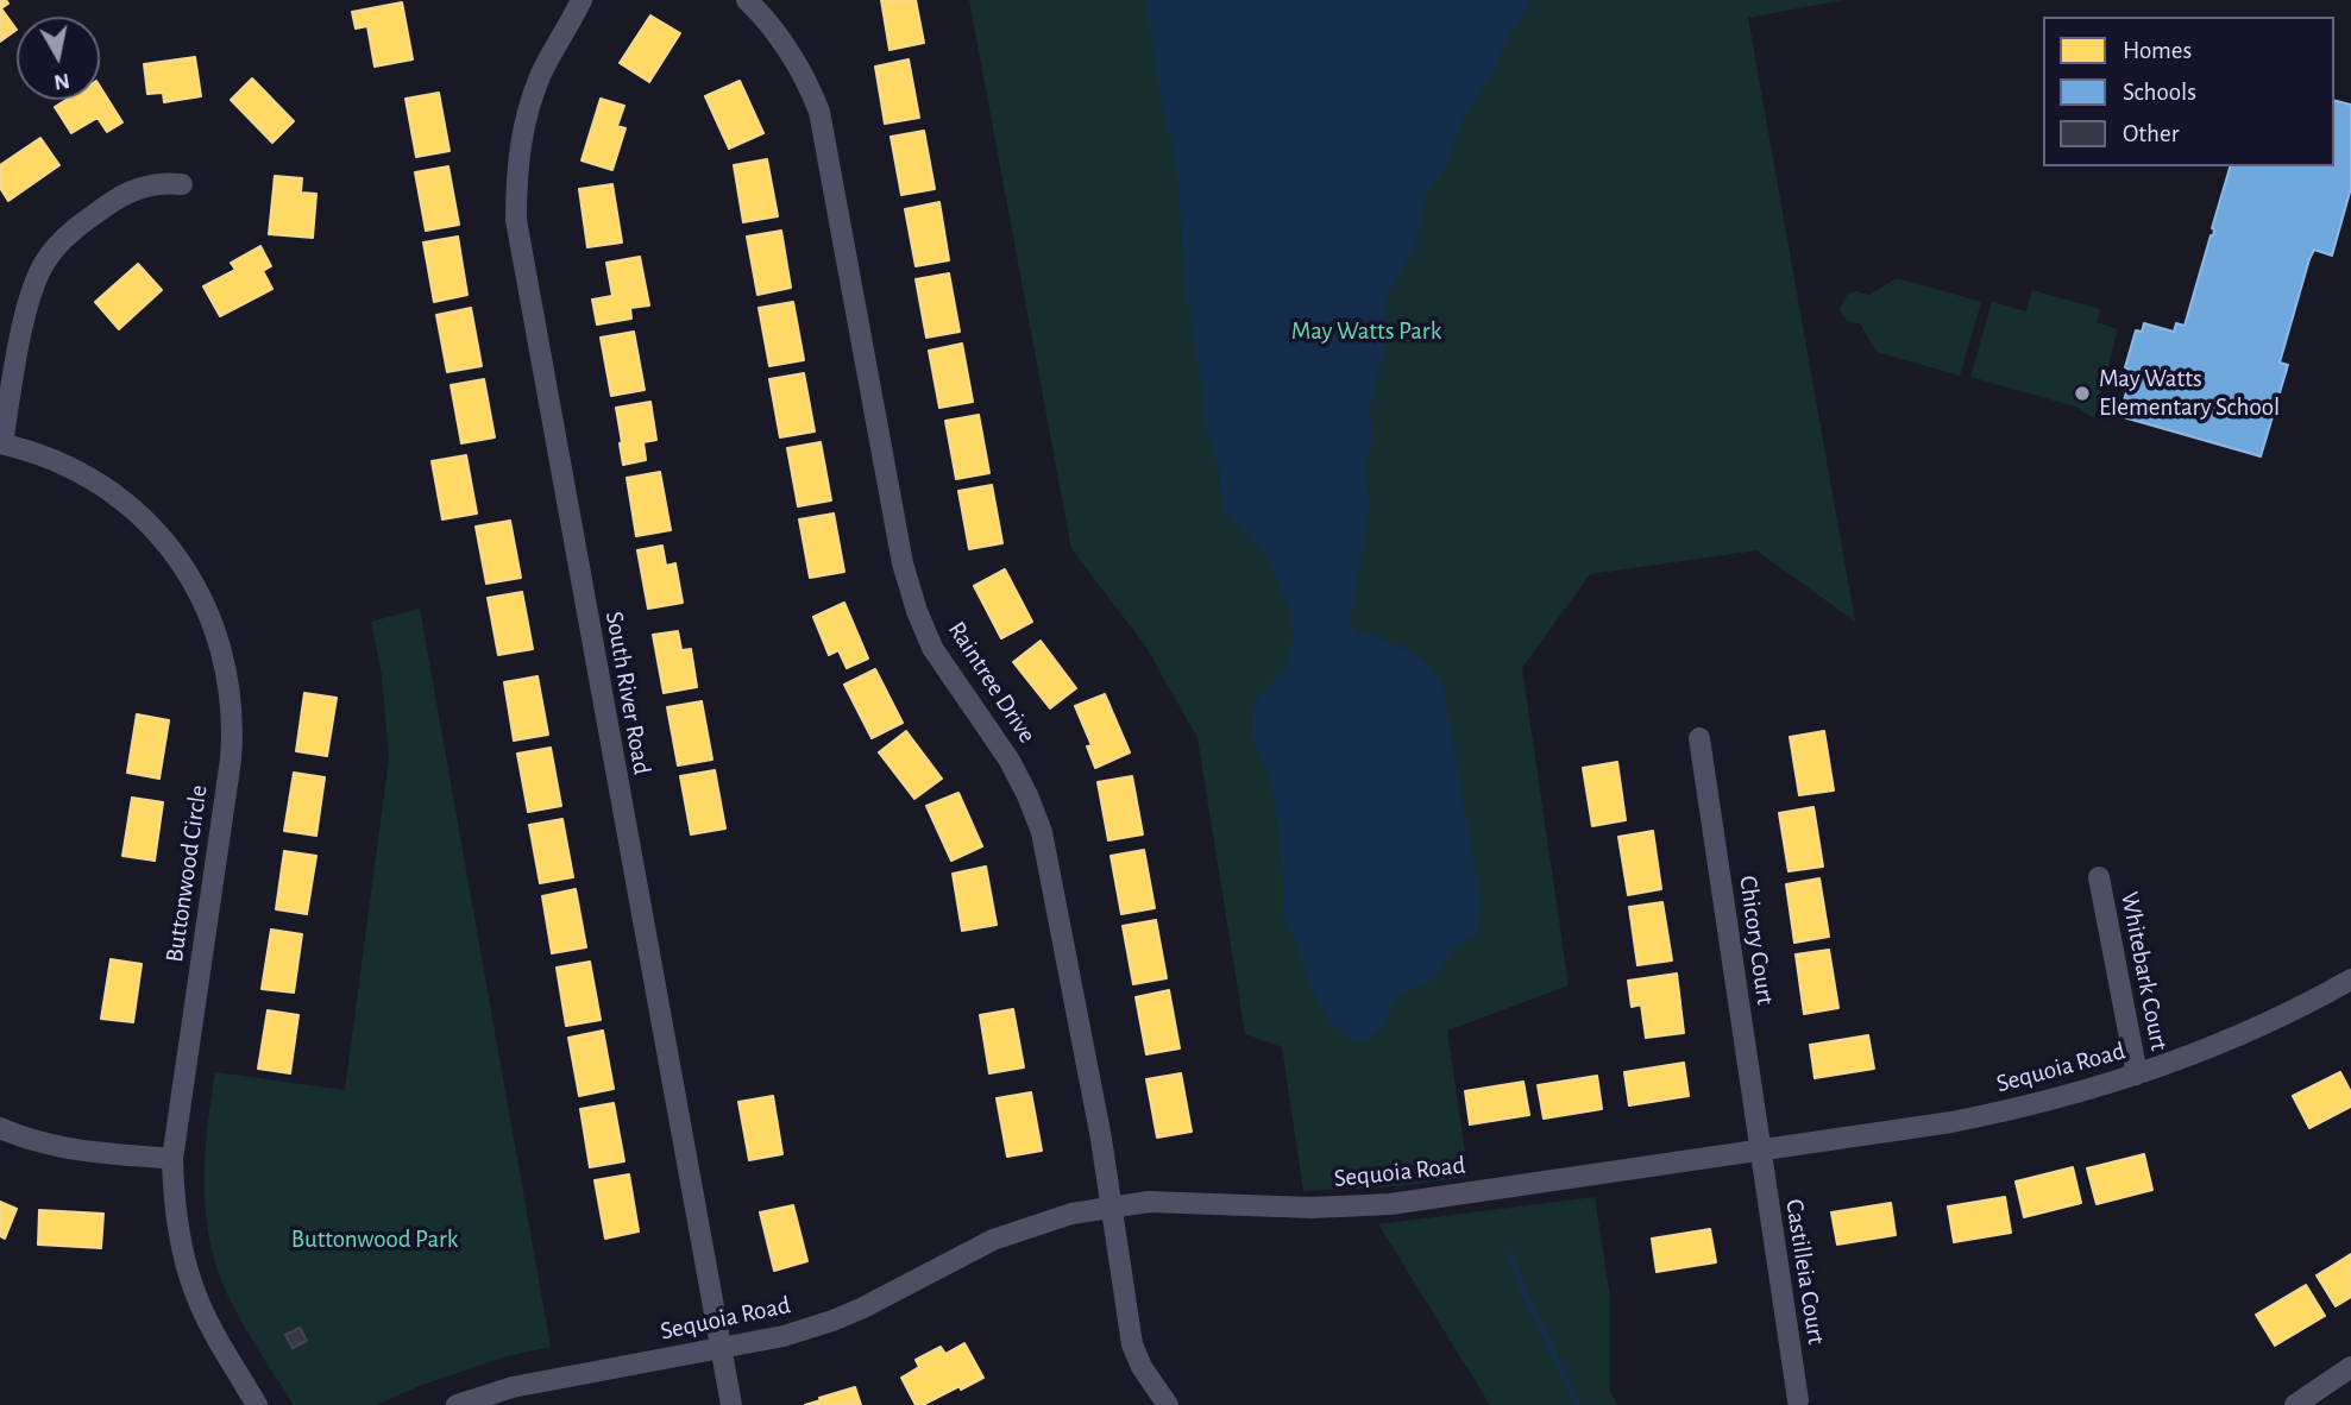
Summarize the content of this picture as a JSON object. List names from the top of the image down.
{
  "streets": {
    "street": [
      "Raintree Drive",
      "South River Road",
      "Buttonwood Circle",
      "Chicory Court",
      "Whitebark Court",
      "Sequoia Road",
      "Castilleia Court"
    ]
  },
  "crossings": [
    ["Raintree Drive", "Sequoia Road"],
    ["South River Road", "Sequoia Road"],
    ["Chicory Court", "Sequoia Road"],
    ["Chicory Court", "Castilleia Court"],
    ["Whitebark Court", "Sequoia Road"],
    ["Sequoia Road", "Castilleia Court"]
  ],
  "parks": ["May Watts Park", "Buttonwood Park"],
  "places": ["May Watts Elementary School"],
  "legend": ["Homes", "Schools", "Other"],
  "north": "bottom"
}
